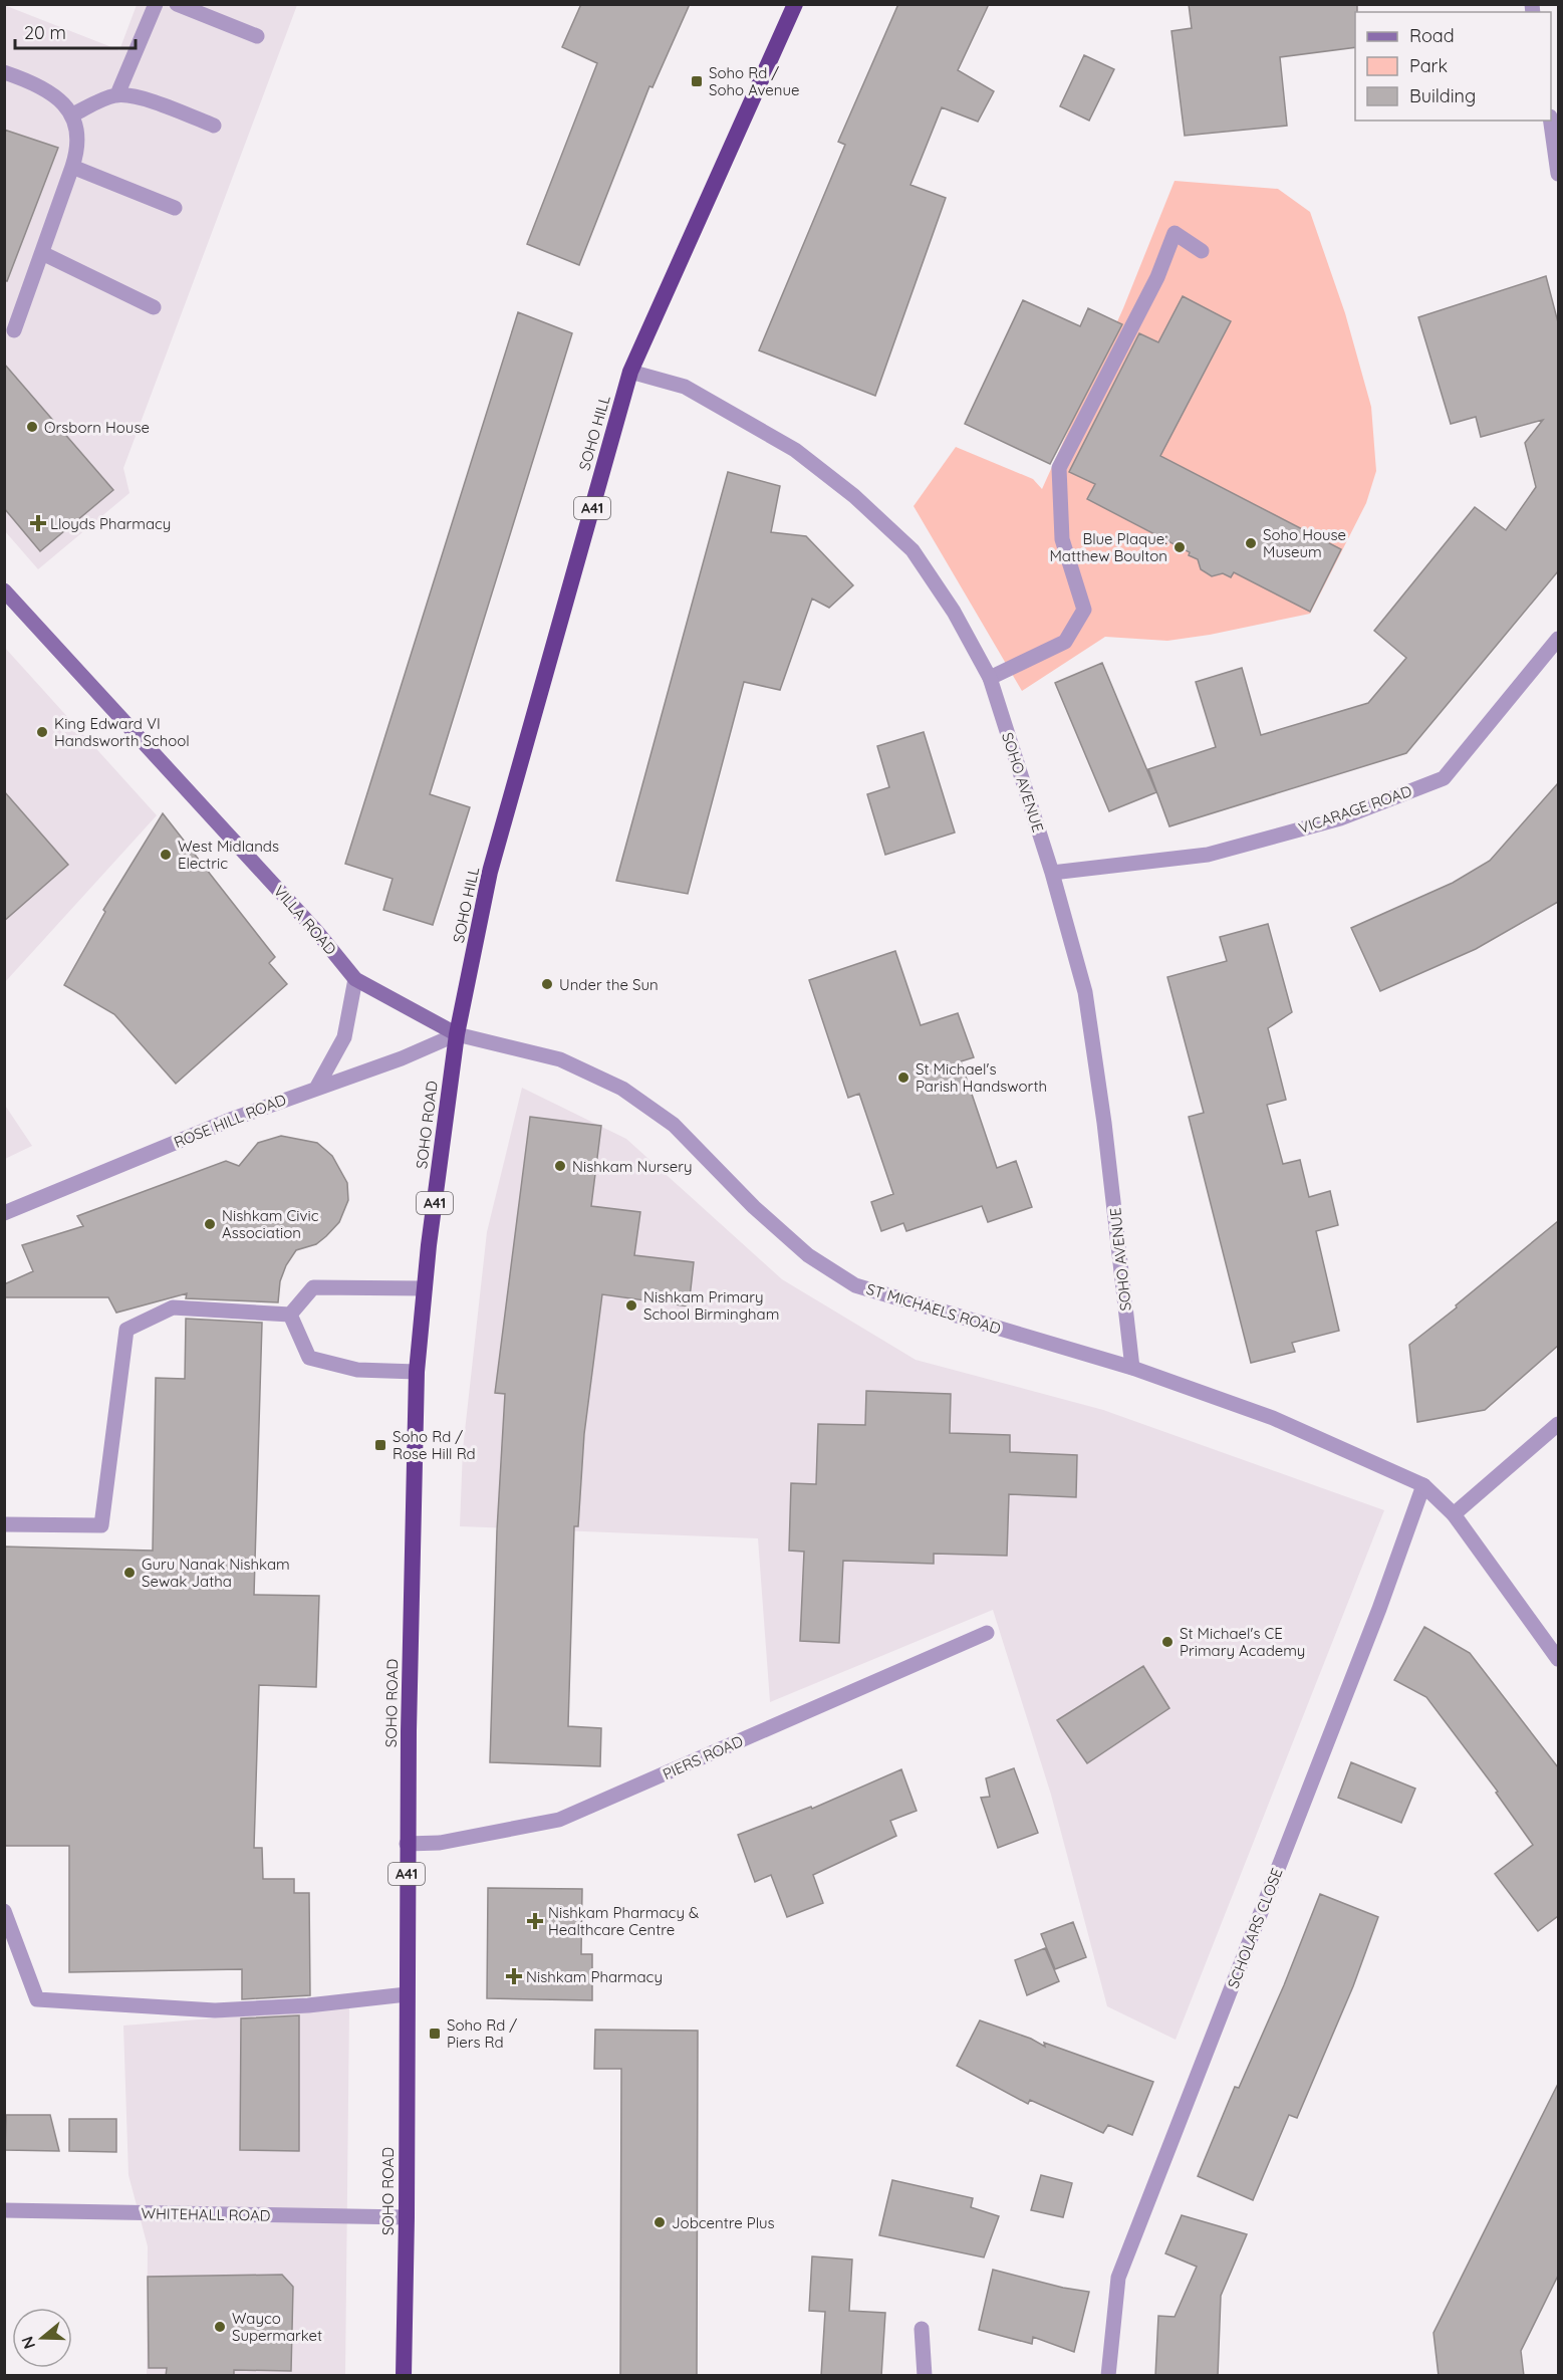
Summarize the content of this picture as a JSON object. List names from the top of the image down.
{
  "streets": {
    "highway": ["SOHO HILL", "A41", "SOHO ROAD"],
    "main road": ["VILLA ROAD"],
    "street": [
      "SOHO AVENUE",
      "VICARAGE ROAD",
      "ROSE HILL ROAD",
      "ST MICHAELS ROAD",
      "PIERS ROAD",
      "SCHOLARS CLOSE",
      "WHITEHALL ROAD"
    ]
  },
  "crossings": [
    ["SOHO HILL", "SOHO AVENUE"],
    ["SOHO HILL", "VILLA ROAD"],
    ["SOHO HILL", "ROSE HILL ROAD"],
    ["SOHO HILL", "SOHO ROAD"],
    ["SOHO HILL", "ST MICHAELS ROAD"],
    ["SOHO AVENUE", "VICARAGE ROAD"],
    ["SOHO AVENUE", "ST MICHAELS ROAD"],
    ["VILLA ROAD", "ROSE HILL ROAD"],
    ["VILLA ROAD", "SOHO ROAD"],
    ["VILLA ROAD", "ST MICHAELS ROAD"],
    ["ROSE HILL ROAD", "SOHO ROAD"],
    ["ROSE HILL ROAD", "ST MICHAELS ROAD"],
    ["SOHO ROAD", "ST MICHAELS ROAD"],
    ["SOHO ROAD", "PIERS ROAD"],
    ["SOHO ROAD", "WHITEHALL ROAD"],
    ["ST MICHAELS ROAD", "SCHOLARS CLOSE"]
  ],
  "places": {
    "transit": ["Soho Rd / Soho Avenue", "Soho Rd / Rose Hill Rd", "Soho Rd / Piers Rd"],
    "other": [
      "Orsborn House",
      "Soho House Museum",
      "Blue Plaque: Matthew Boulton",
      "King Edward VI Handsworth School",
      "West Midlands Electric",
      "Under the Sun",
      "St Michael's Parish Handsworth",
      "Nishkam Nursery",
      "Nishkam Civic Association",
      "Nishkam Primary School Birmingham",
      "Guru Nanak Nishkam Sewak Jatha",
      "St Michael's CE Primary Academy",
      "Jobcentre Plus",
      "Wayco Supermarket"
    ],
    "health": ["Lloyds Pharmacy", "Nishkam Pharmacy & Healthcare Centre", "Nishkam Pharmacy"]
  },
  "legend": ["Road", "Park", "Building"],
  "scale_bar": "20 m",
  "north": "left"
}
